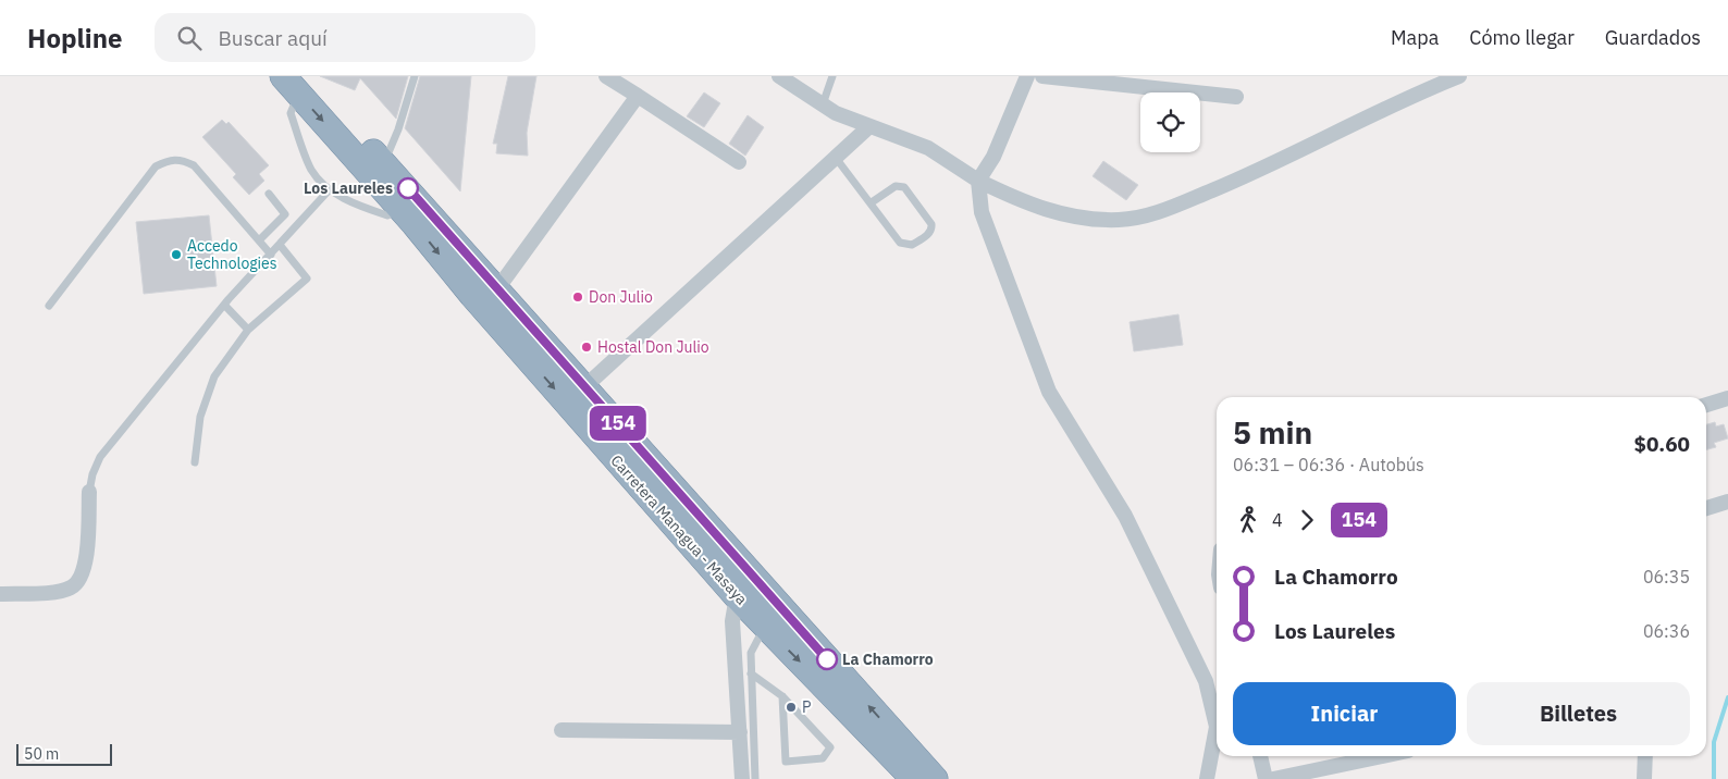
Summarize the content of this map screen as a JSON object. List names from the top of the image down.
{
  "streets": {
    "highway": ["Carretera Managua - Masaya"]
  },
  "places": [
    "Los Laureles",
    "Accedo Technologies",
    "Don Julio",
    "Hostal Don Julio",
    "La Chamorro",
    "P"
  ],
  "lines": ["bus line 154"],
  "scale_bar": "50 m",
  "page": {
    "header": "Hopline",
    "search": "Buscar aquí",
    "nav": ["Mapa", "Cómo llegar", "Guardados"],
    "on_map": "154",
    "heading": ["5 min", "06:31 – 06:36 · Autobús", "$0.60"],
    "legs": ["4", "154"],
    "list": [
      {
        "name": "La Chamorro",
        "value": "06:35"
      },
      {
        "name": "Los Laureles",
        "value": "06:36"
      }
    ],
    "buttons": ["Iniciar", "Billetes"],
    "scale": "50 m"
  }
}
